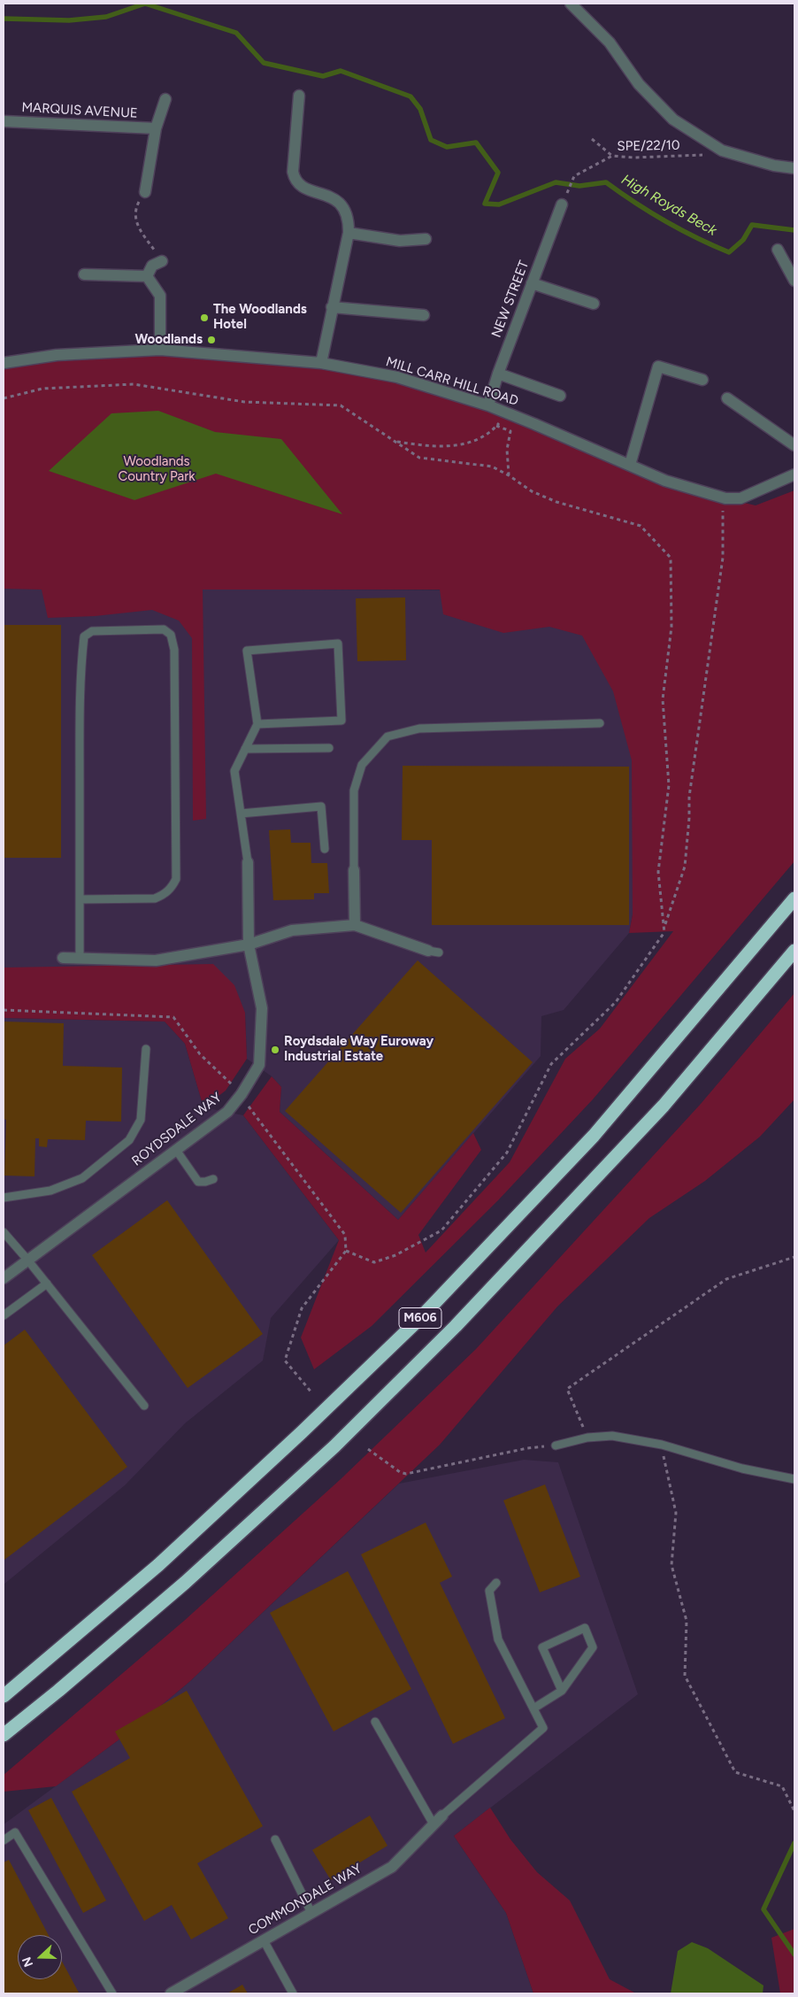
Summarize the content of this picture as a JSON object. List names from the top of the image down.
{
  "streets": {
    "highway": ["M606"],
    "street": [
      "MARQUIS AVENUE",
      "NEW STREET",
      "MILL CARR HILL ROAD",
      "ROYDSDALE WAY",
      "COMMONDALE WAY"
    ],
    "path": ["SPE/22/10"]
  },
  "crossings": [
    ["SPE/22/10", "NEW STREET"],
    ["NEW STREET", "MILL CARR HILL ROAD"]
  ],
  "water": ["High Royds Beck"],
  "parks": ["Woodlands Country Park"],
  "places": ["The Woodlands Hotel", "Woodlands", "Roydsdale Way Euroway Industrial Estate"],
  "north": "left"
}
